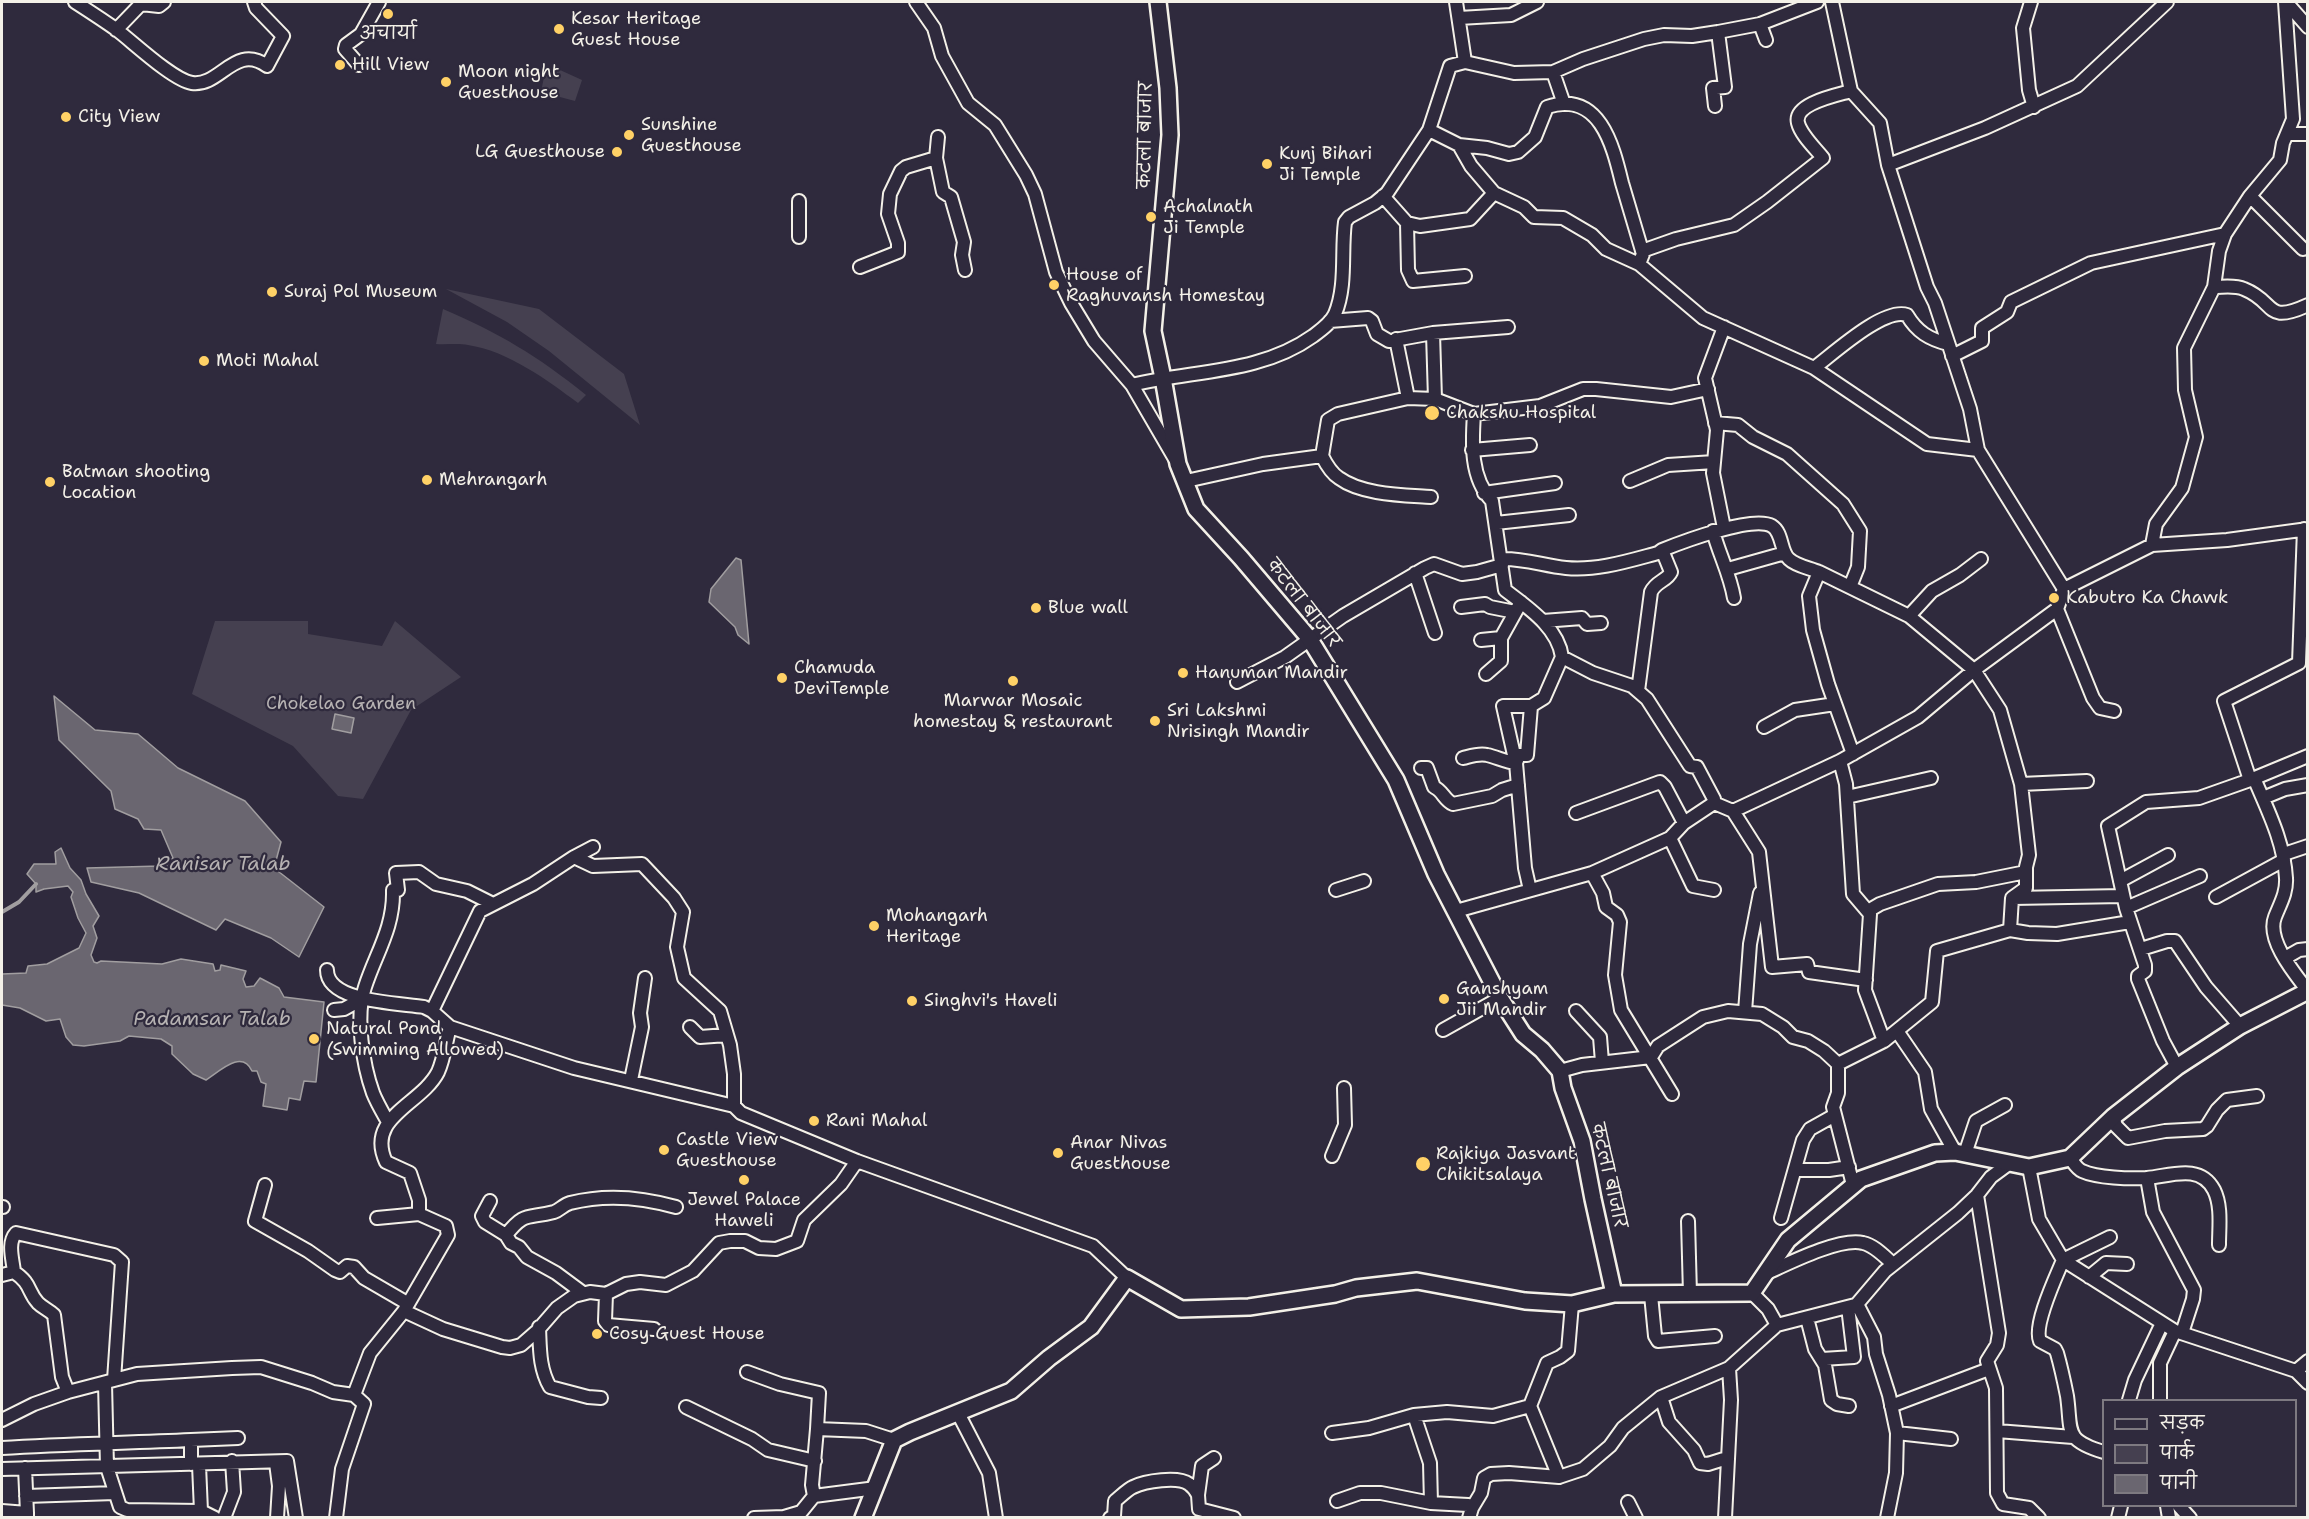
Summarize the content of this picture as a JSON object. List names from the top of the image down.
{
  "streets": {
    "street": ["कटला बाजार"]
  },
  "water": ["Ranisar Talab", "Padamsar Talab"],
  "parks": ["Chokelao Garden"],
  "places": [
    "अचार्या",
    "Kesar Heritage Guest House",
    "Hill View",
    "Moon night Guesthouse",
    "City View",
    "Sunshine Guesthouse",
    "LG Guesthouse",
    "Kunj Bihari Ji Temple",
    "Achalnath Ji Temple",
    "House of Raghuvansh Homestay",
    "Suraj Pol Museum",
    "Moti Mahal",
    "Chakshu Hospital",
    "Mehrangarh",
    "Batman shooting Location",
    "Kabutro Ka Chawk",
    "Blue wall",
    "Hanuman Mandir",
    "Chamuda DeviTemple",
    "Marwar Mosaic homestay & restaurant",
    "Sri Lakshmi Nrisingh Mandir",
    "Mohangarh Heritage",
    "Ganshyam Jii Mandir",
    "Singhvi's Haveli",
    "Natural Pond (Swimming Allowed)",
    "Rani Mahal",
    "Castle View Guesthouse",
    "Anar Nivas Guesthouse",
    "Rajkiya Jasvant Chikitsalaya",
    "Jewel Palace Haweli",
    "Cosy Guest House"
  ],
  "legend": ["सड़क", "पार्क", "पानी"]
}
